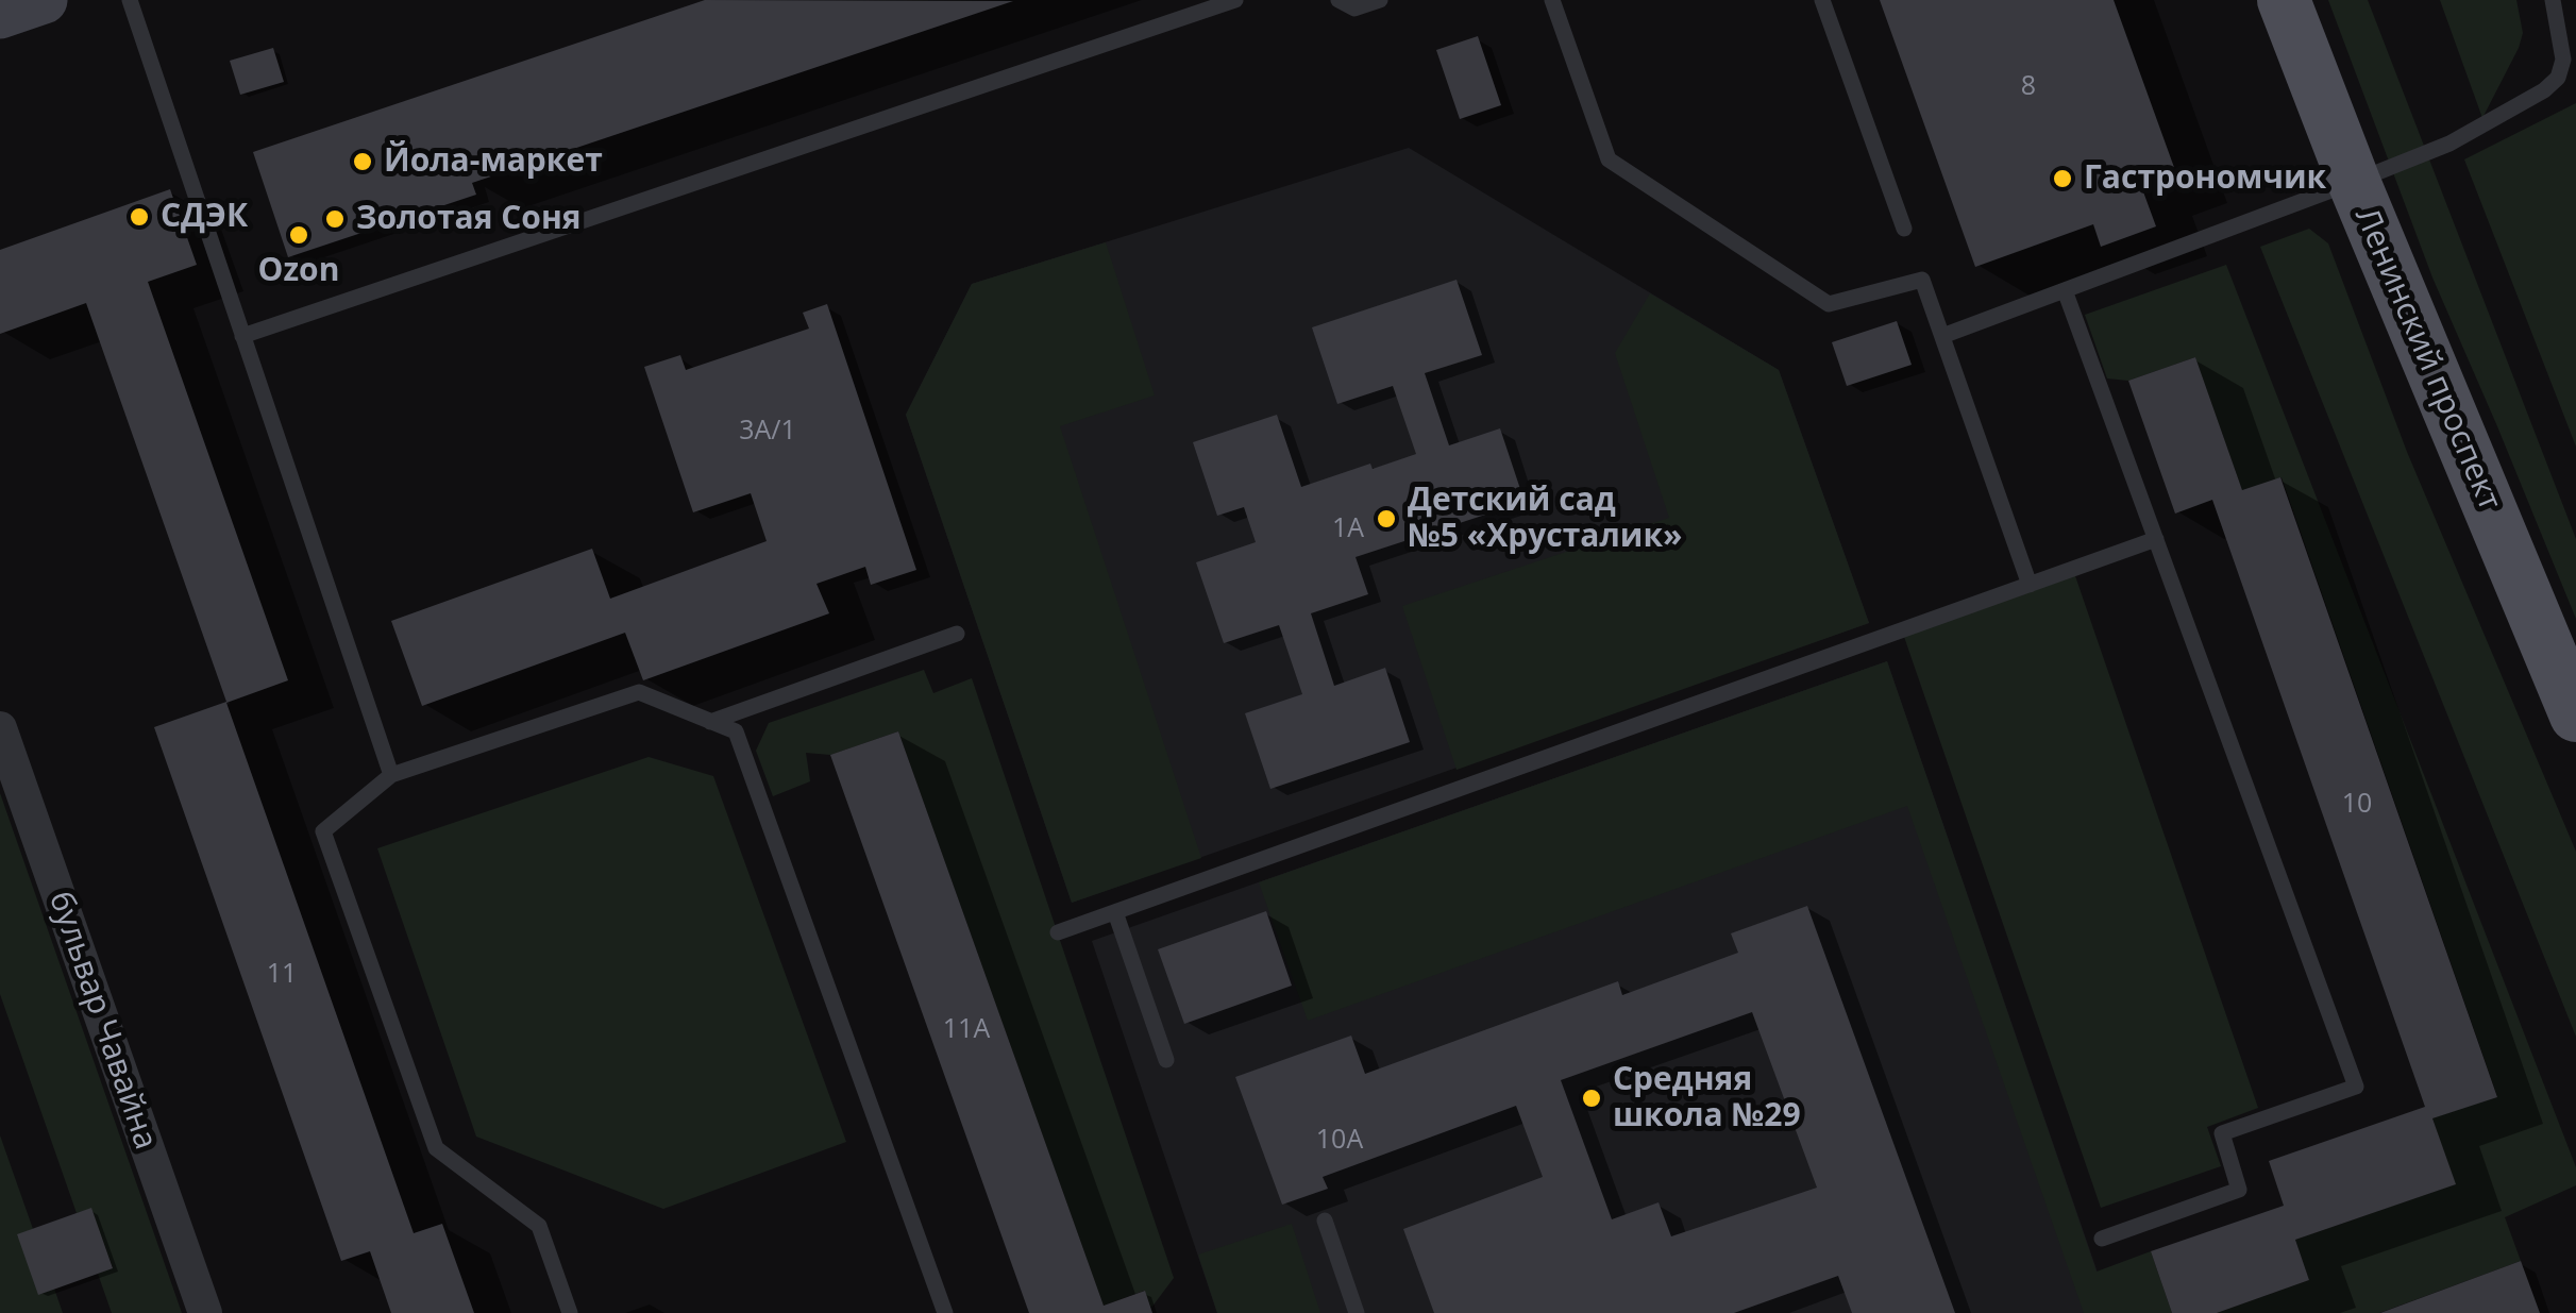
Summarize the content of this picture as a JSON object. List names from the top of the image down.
{
  "streets": {
    "main road": ["Ленинский проспект"],
    "street": ["бульвар Чавайна"]
  },
  "places": [
    "Йола-маркет",
    "Гастрономчик",
    "СДЭК",
    "Золотая Соня",
    "Ozon",
    "Детский сад №5 «Хрусталик»",
    "Средняя школа №29"
  ],
  "house_numbers": [
    "8",
    "3А/1",
    "1А",
    "10",
    "11",
    "11А",
    "10А"
  ]
}
